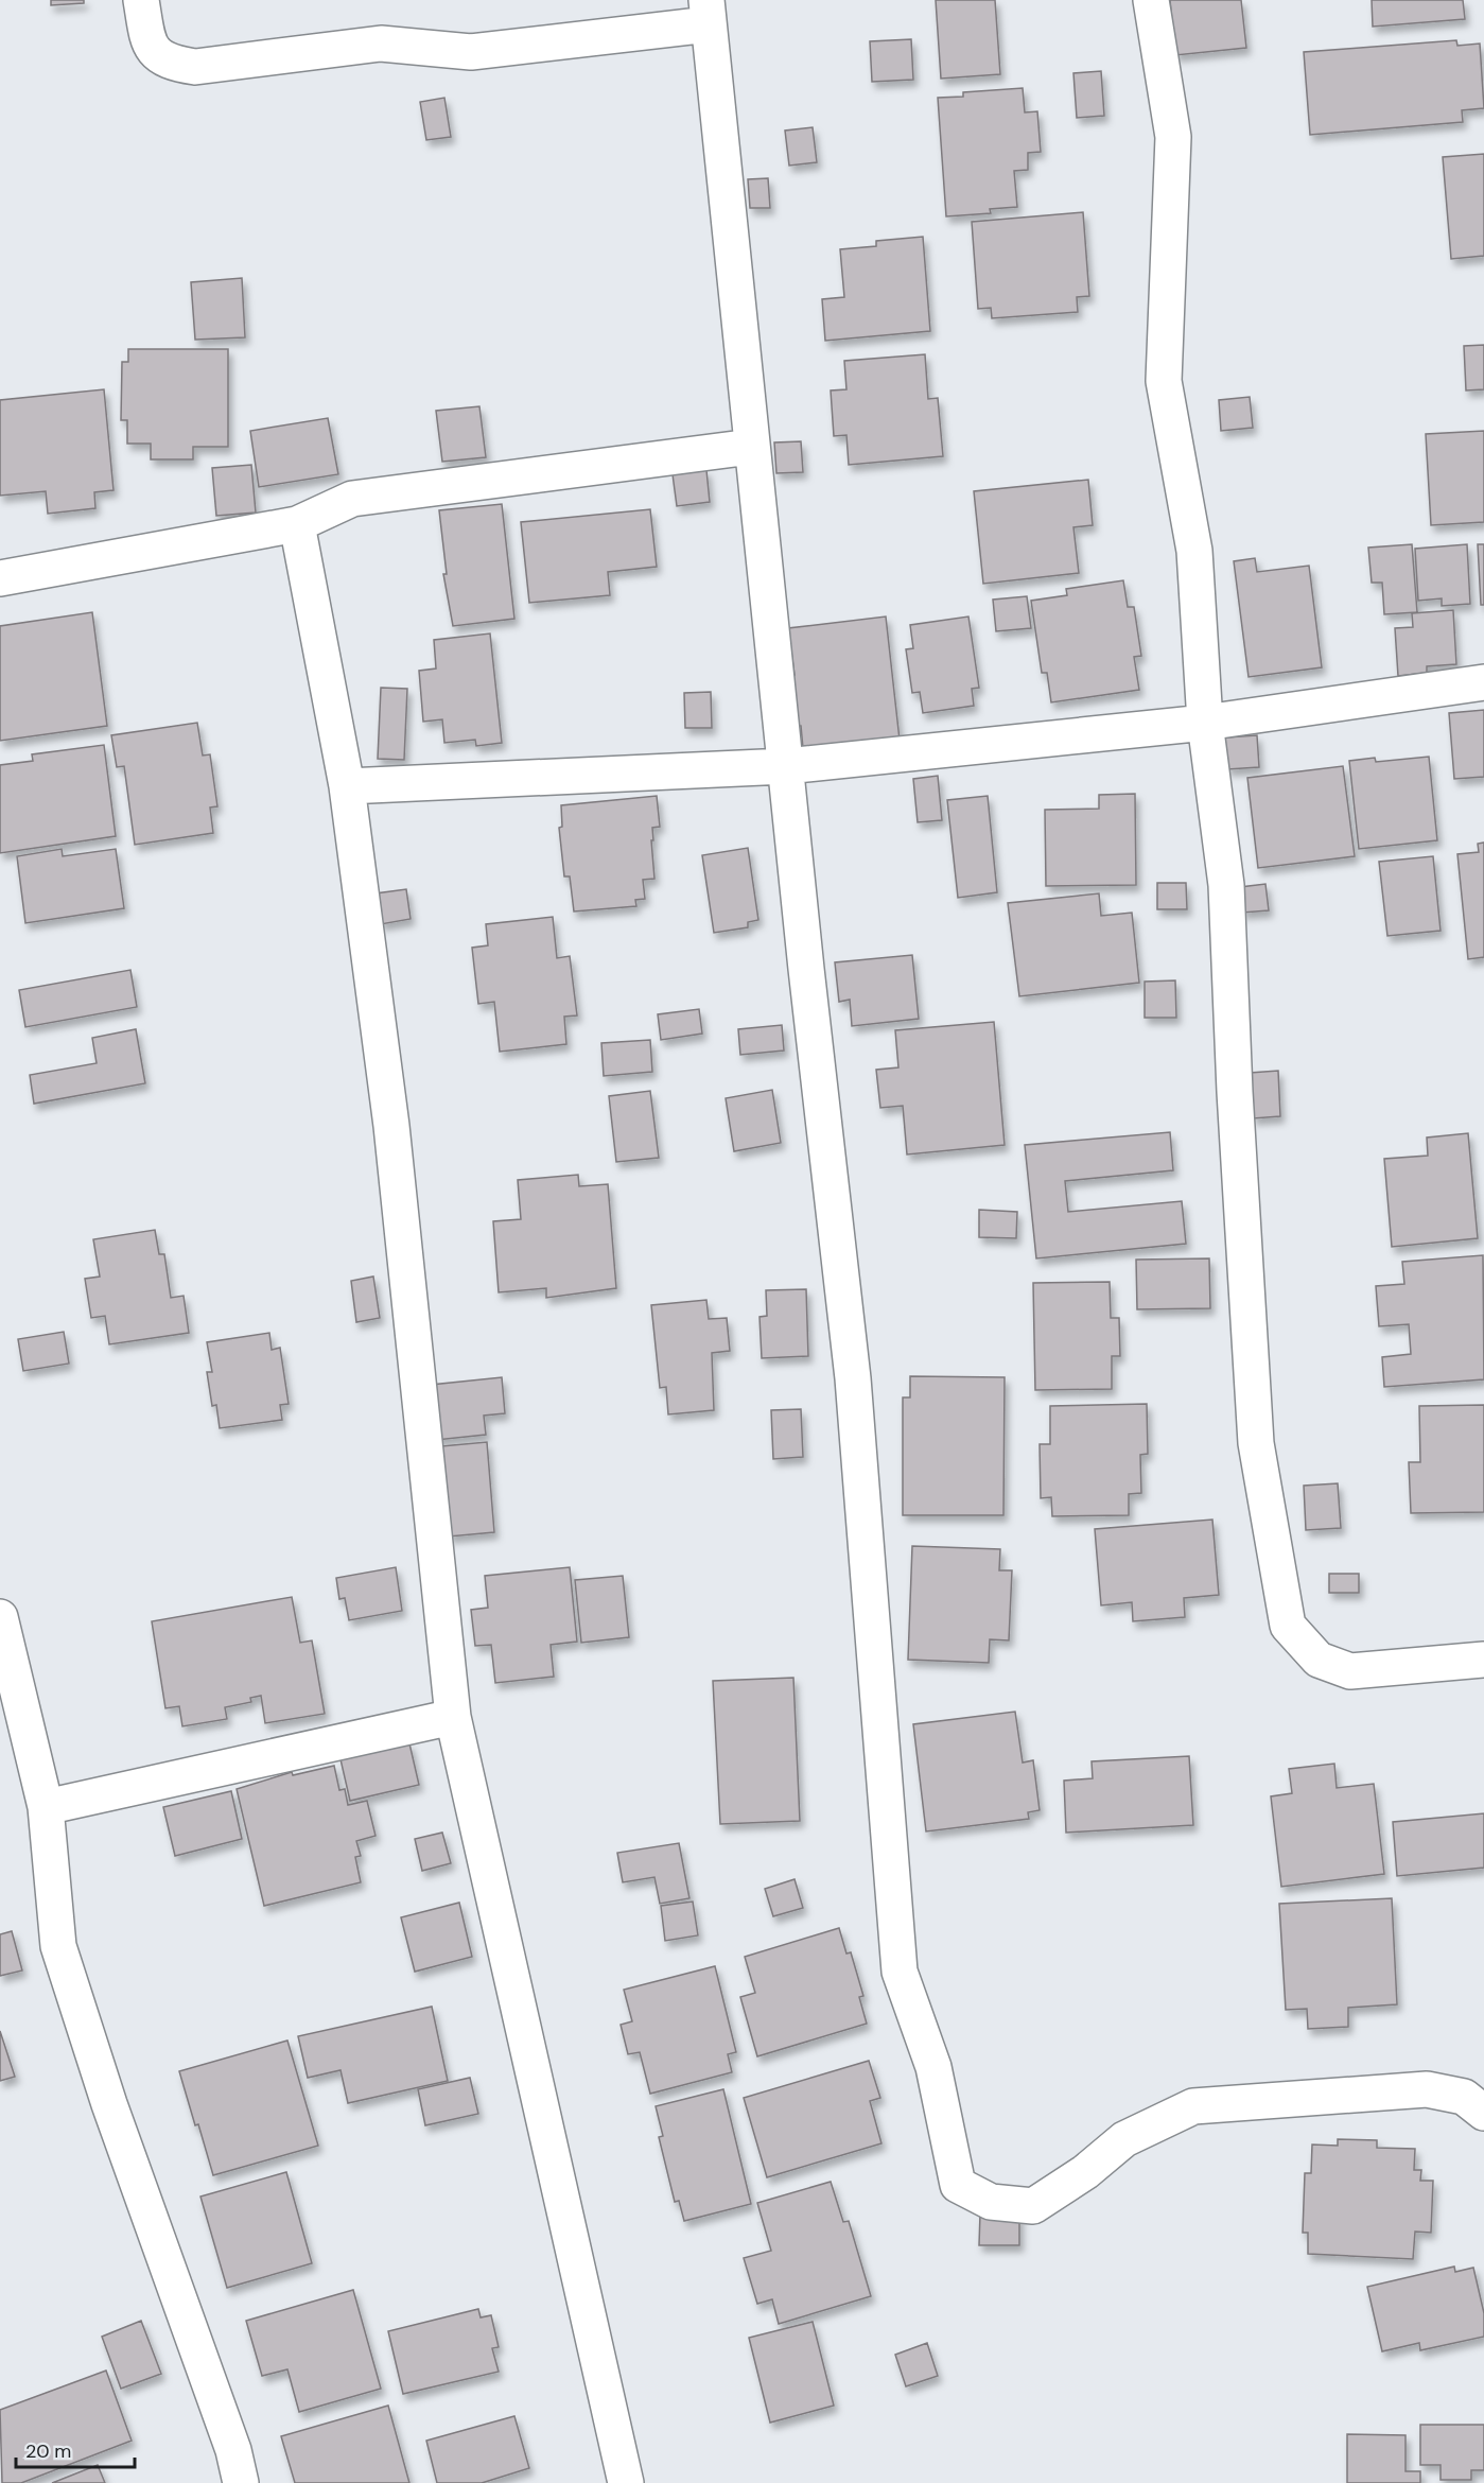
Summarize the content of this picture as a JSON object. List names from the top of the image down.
{
  "scale_bar": "20 m"
}
